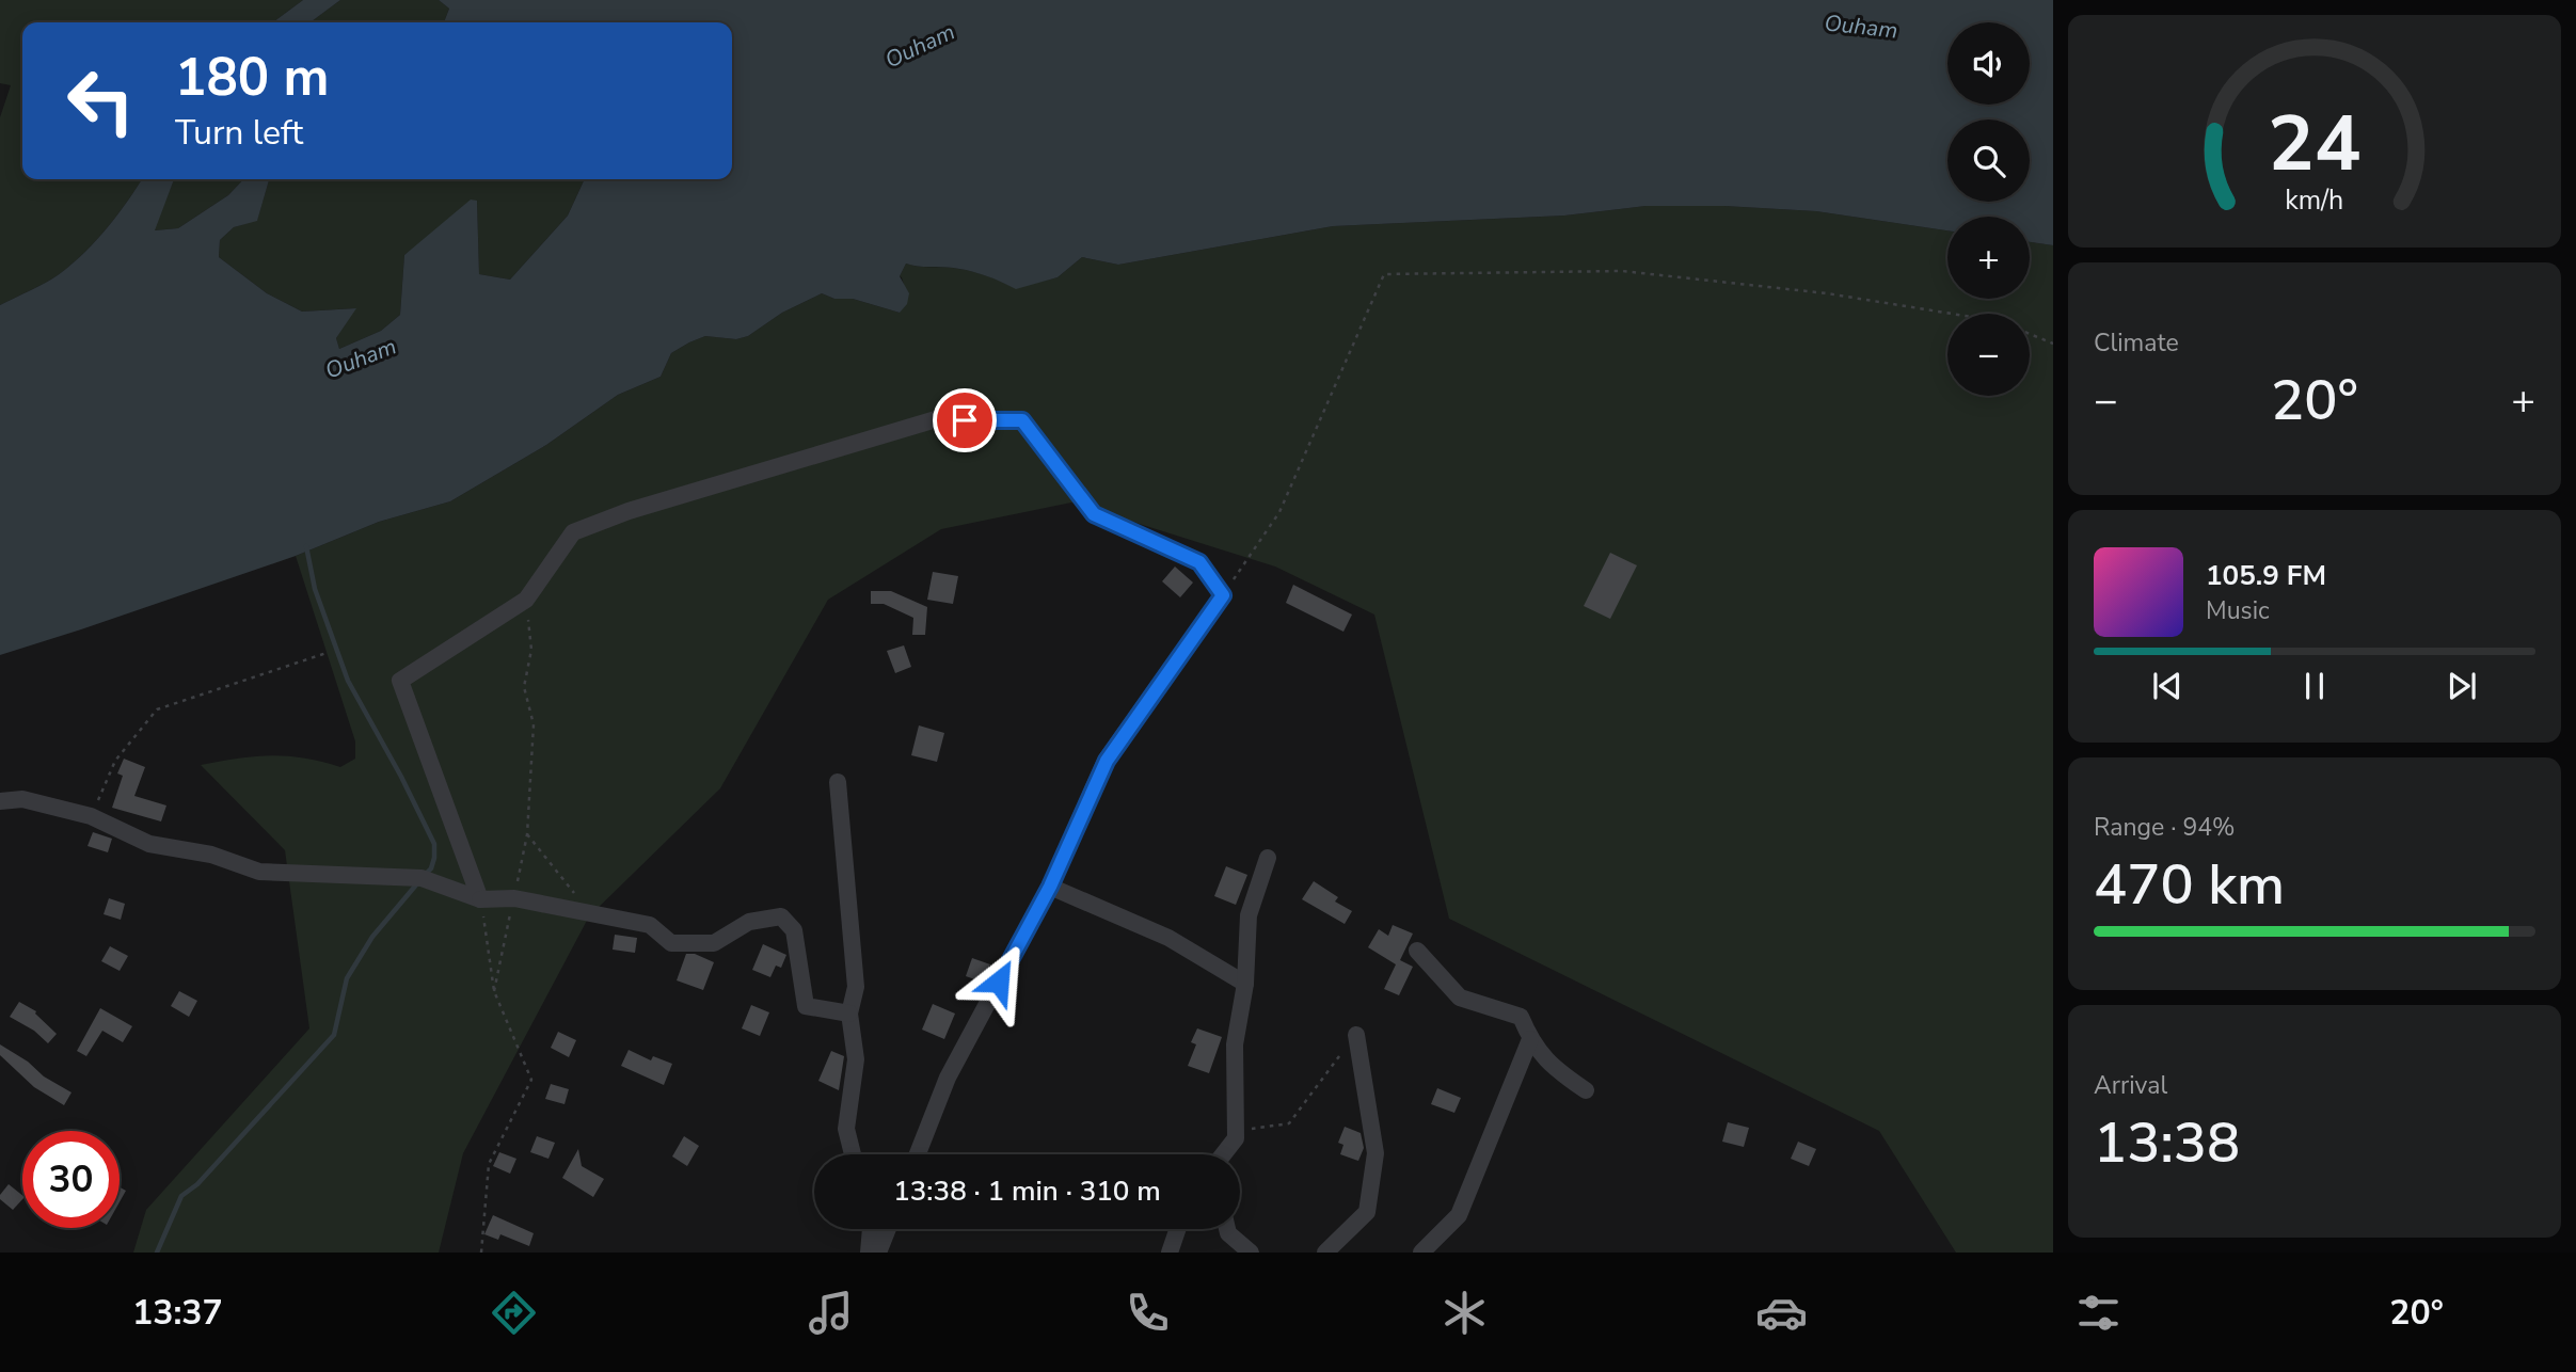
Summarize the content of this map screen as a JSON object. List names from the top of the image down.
{
  "water": ["Ouham"],
  "page": {
    "map_buttons": ["+", "−"],
    "turn": ["180 m", "Turn left"],
    "tile": [
      "Climate",
      ["Range · 94%", "470 km"],
      ["Arrival", "13:38"]
    ],
    "heat": ["−", "20°", "+"],
    "song": ["105.9 FM", "Music"],
    "limit": "30",
    "trip": "13:38 · 1 min · 310 m",
    "tabs": ["13:37", "20°"],
    "gauge": ["24", "km/h"]
  }
}
